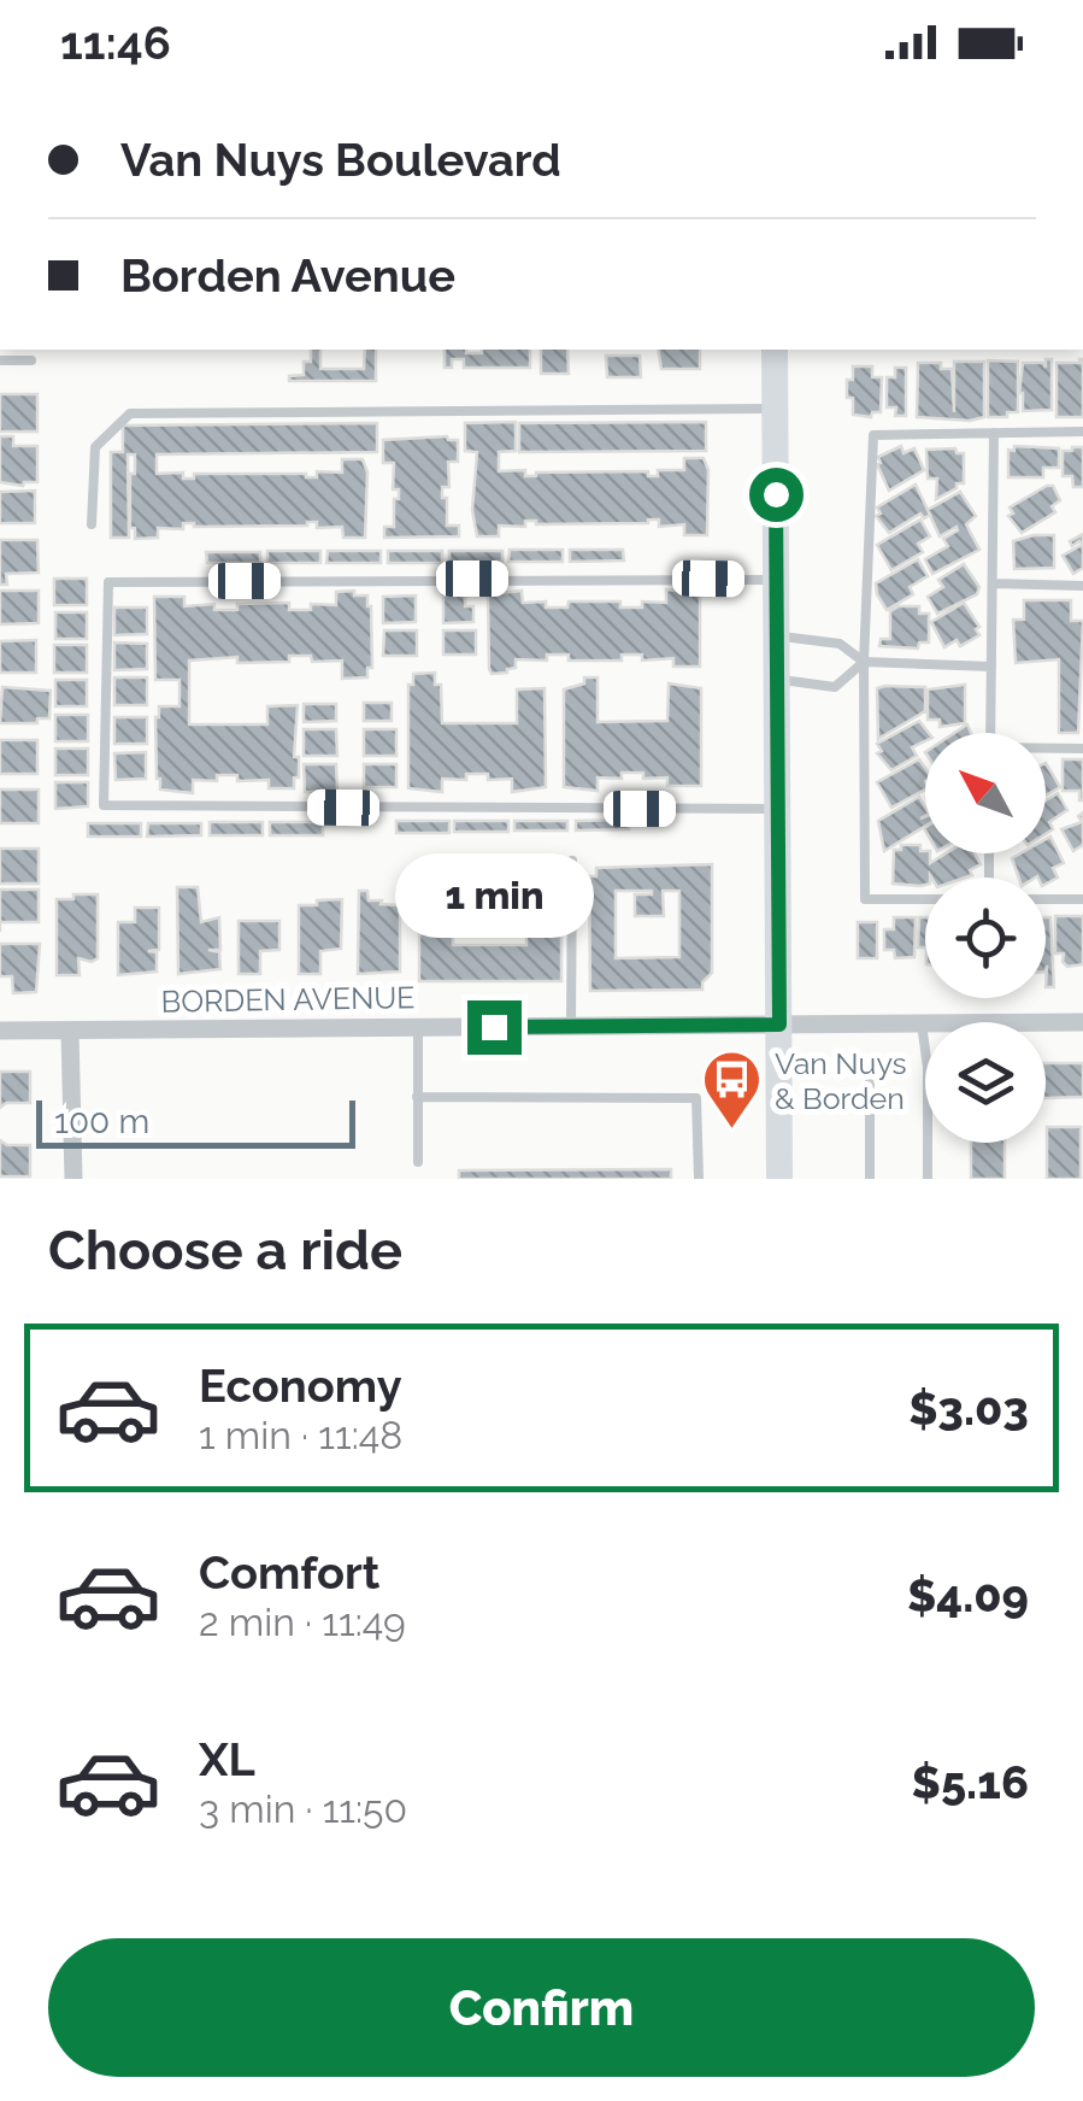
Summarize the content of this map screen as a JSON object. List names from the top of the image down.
{
  "streets": {
    "street": ["BORDEN AVENUE"]
  },
  "places": {
    "bus stop": ["Van Nuys & Borden"]
  },
  "scale_bar": "100 m",
  "north": "top left",
  "page": {
    "status": "11:46",
    "banner": ["Van Nuys Boulevard", "Borden Avenue"],
    "bubble": "1 min",
    "scale": "100 m",
    "heading": "Choose a ride",
    "list": [
      {
        "name": "Economy",
        "note": "1 min · 11:48",
        "value": "$3.03"
      },
      {
        "name": "Comfort",
        "note": "2 min · 11:49",
        "value": "$4.09"
      },
      {
        "name": "XL",
        "note": "3 min · 11:50",
        "value": "$5.16"
      }
    ],
    "buttons": "Confirm"
  }
}
